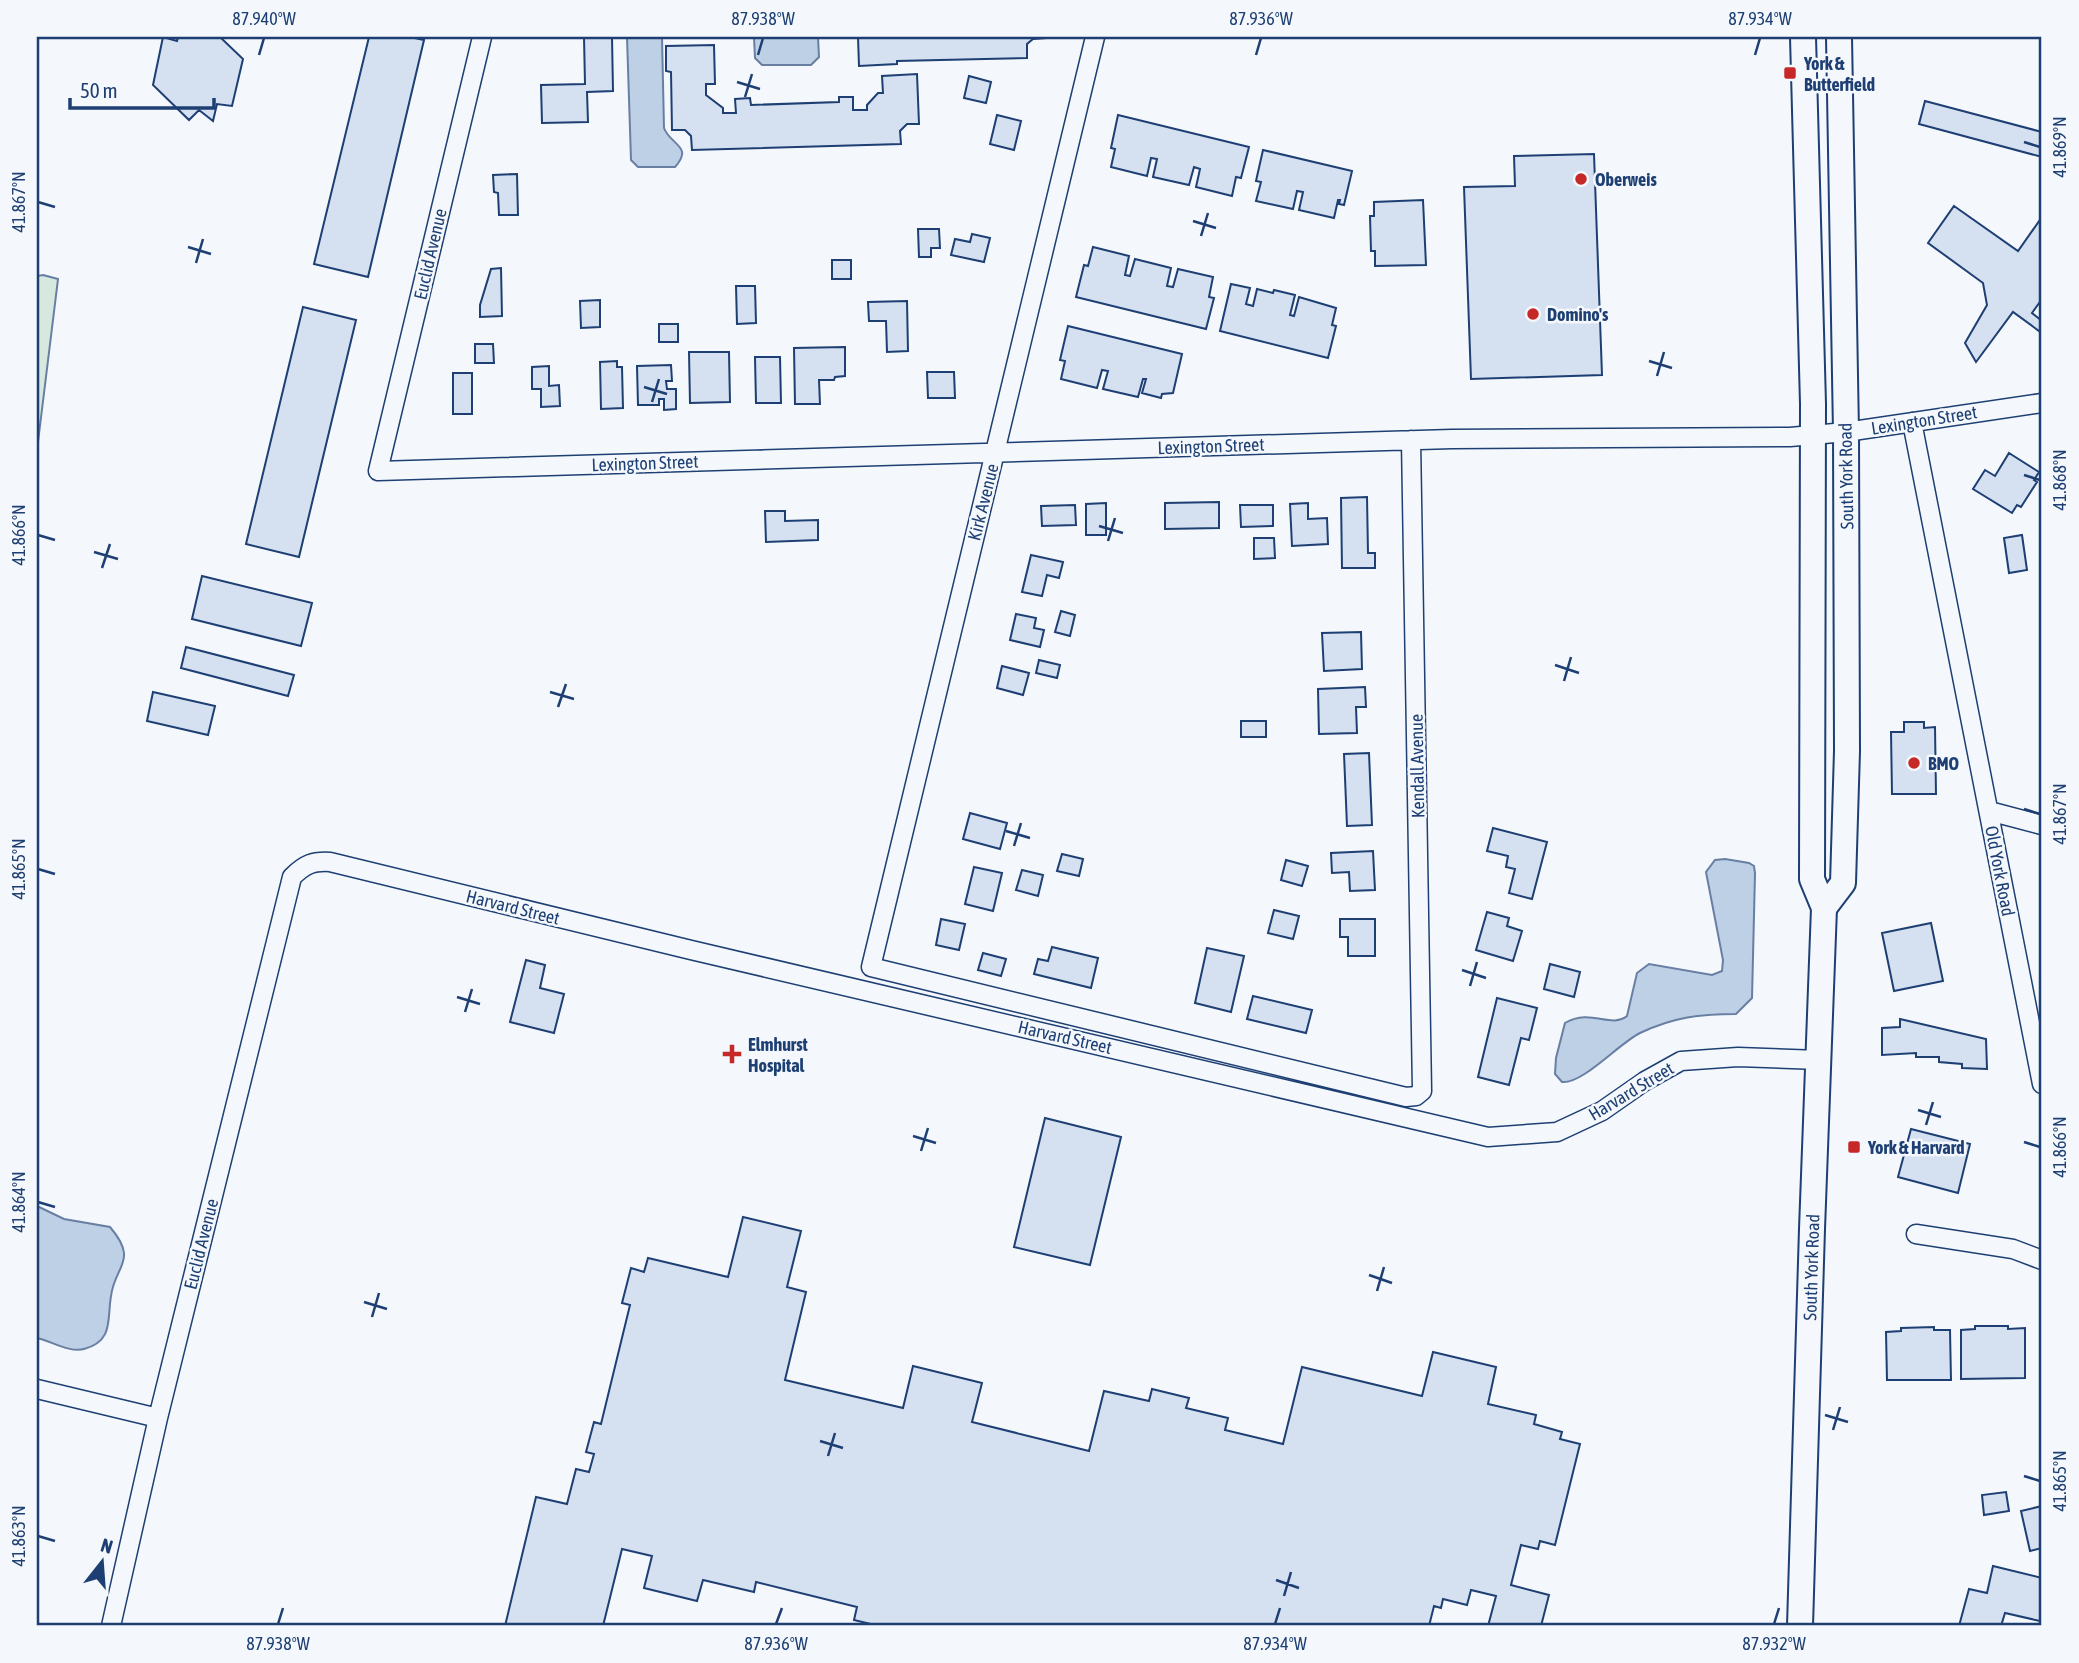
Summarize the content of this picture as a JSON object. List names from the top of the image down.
{
  "streets": {
    "main road": ["South York Road"],
    "street": [
      "Euclid Avenue",
      "Lexington Street",
      "Kirk Avenue",
      "Kendall Avenue",
      "Old York Road",
      "Harvard Street"
    ]
  },
  "crossings": [
    ["Euclid Avenue", "Lexington Street"],
    ["Euclid Avenue", "Harvard Street"],
    ["Lexington Street", "South York Road"],
    ["Lexington Street", "Kirk Avenue"],
    ["Lexington Street", "Kendall Avenue"],
    ["Lexington Street", "Old York Road"],
    ["South York Road", "Harvard Street"],
    ["Kirk Avenue", "Harvard Street"],
    ["Kendall Avenue", "Harvard Street"]
  ],
  "places": {
    "transit": ["York & Butterfield", "York & Harvard"],
    "other": ["Oberweis", "Domino's", "BMO"],
    "health": ["Elmhurst Hospital"]
  },
  "scale_bar": "50 m",
  "north": "top",
  "coordinates": [
    "87.940°W",
    "87.938°W",
    "87.936°W",
    "87.934°W",
    "41.869°N",
    "41.867°N",
    "41.868°N",
    "41.866°N",
    "41.865°N",
    "41.864°N",
    "41.863°N",
    "87.932°W"
  ]
}
